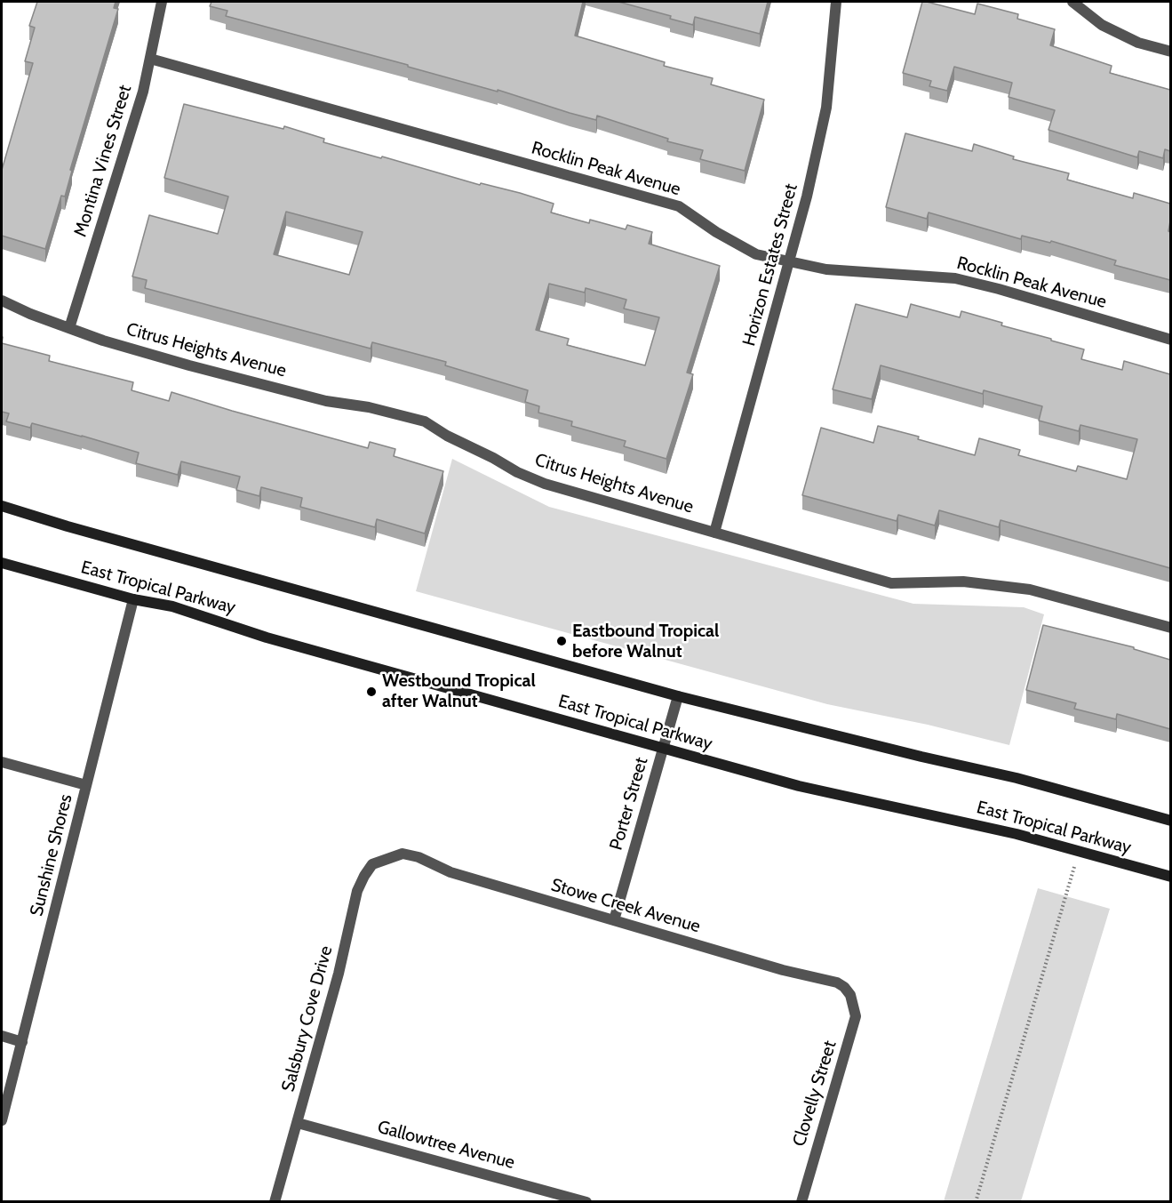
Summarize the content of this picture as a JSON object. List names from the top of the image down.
{
  "streets": {
    "main road": ["East Tropical Parkway"],
    "street": [
      "Montina Vines Street",
      "Rocklin Peak Avenue",
      "Horizon Estates Street",
      "Citrus Heights Avenue",
      "Porter Street",
      "Sunshine Shores",
      "Stowe Creek Avenue",
      "Salsbury Cove Drive",
      "Clovelly Street",
      "Gallowtree Avenue"
    ]
  },
  "crossings": [
    ["Montina Vines Street", "Rocklin Peak Avenue"],
    ["Montina Vines Street", "Citrus Heights Avenue"],
    ["Rocklin Peak Avenue", "Horizon Estates Street"],
    ["Horizon Estates Street", "Citrus Heights Avenue"],
    ["East Tropical Parkway", "Porter Street"],
    ["East Tropical Parkway", "Sunshine Shores"],
    ["Porter Street", "Stowe Creek Avenue"],
    ["Stowe Creek Avenue", "Salsbury Cove Drive"],
    ["Stowe Creek Avenue", "Clovelly Street"],
    ["Salsbury Cove Drive", "Gallowtree Avenue"]
  ],
  "places": ["Eastbound Tropical before Walnut", "Westbound Tropical after Walnut"]
}
